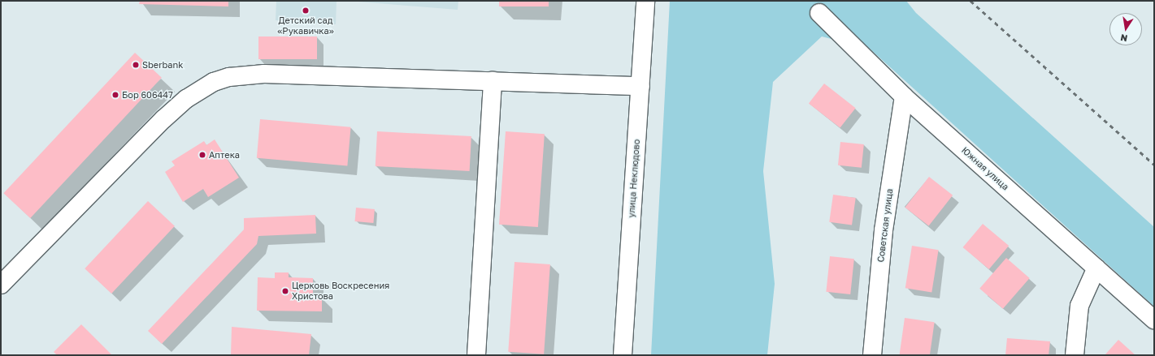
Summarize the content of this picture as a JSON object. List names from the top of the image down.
{
  "streets": {
    "street": ["Южная улица", "улица Неклюдово", "Советская улица"]
  },
  "crossings": [
    ["Южная улица", "Советская улица"]
  ],
  "places": [
    "Детский сад «Рукавичка»",
    "Sberbank",
    "Бор 606447",
    "Аптека",
    "Церковь Воскресения Христова"
  ],
  "north": "bottom"
}
